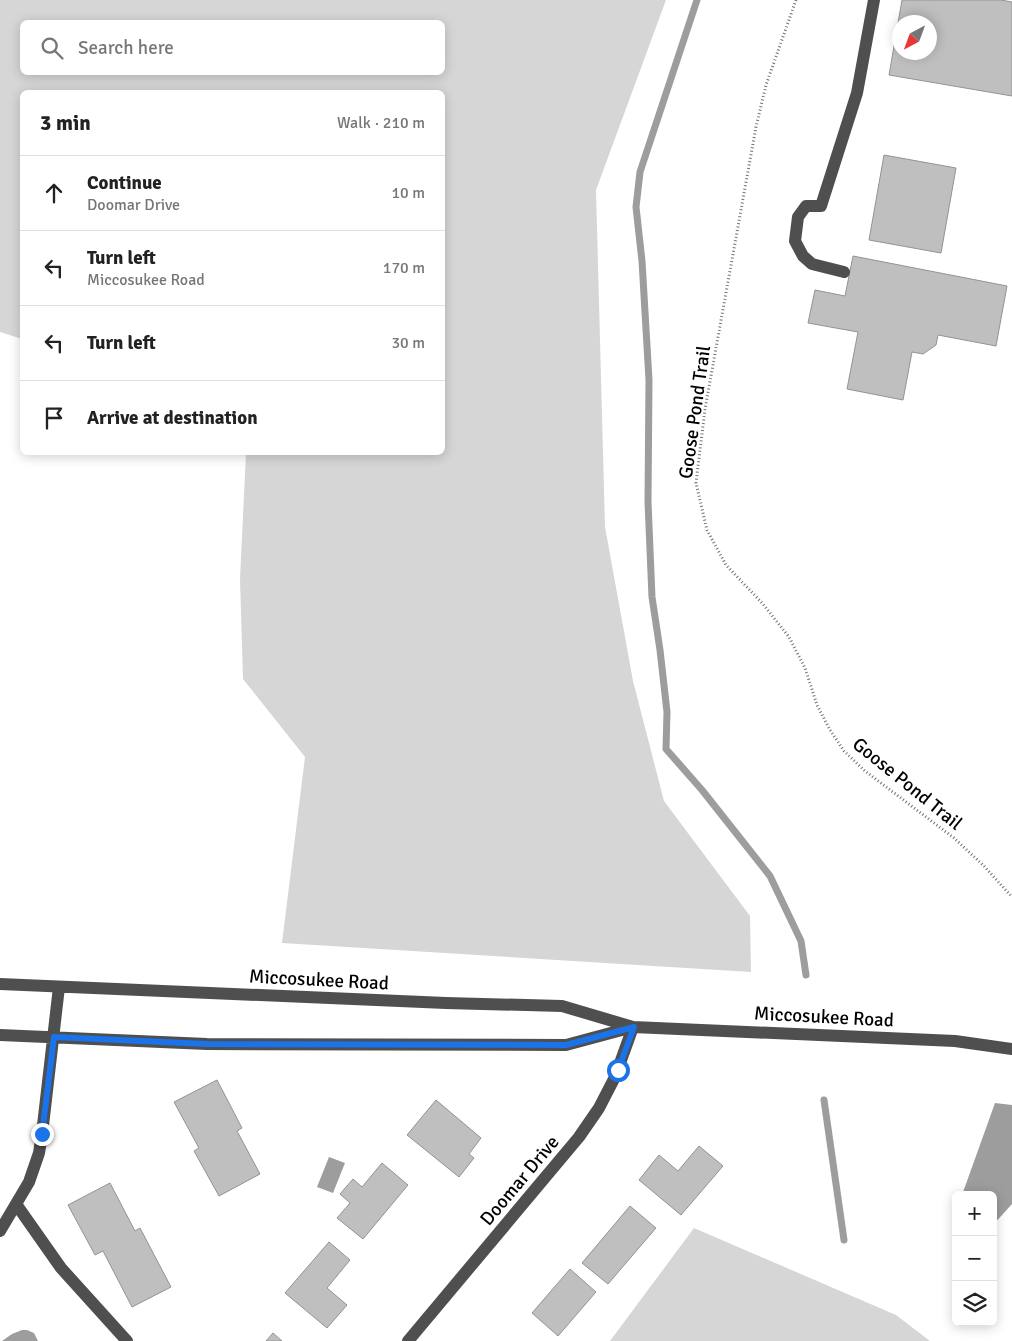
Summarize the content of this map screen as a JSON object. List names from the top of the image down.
{
  "streets": {
    "street": ["Miccosukee Road", "Doomar Drive"],
    "path": ["Goose Pond Trail"]
  },
  "crossings": [
    ["Miccosukee Road", "Doomar Drive"]
  ],
  "north": "bottom left",
  "page": {
    "search": "Search here",
    "heading": ["3 min", "Walk · 210 m"],
    "list": [
      ["Continue", "Doomar Drive", "10 m"],
      ["Turn left", "Miccosukee Road", "170 m"],
      ["Turn left", "30 m"],
      "Arrive at destination"
    ],
    "map_buttons": ["+", "−"]
  }
}
